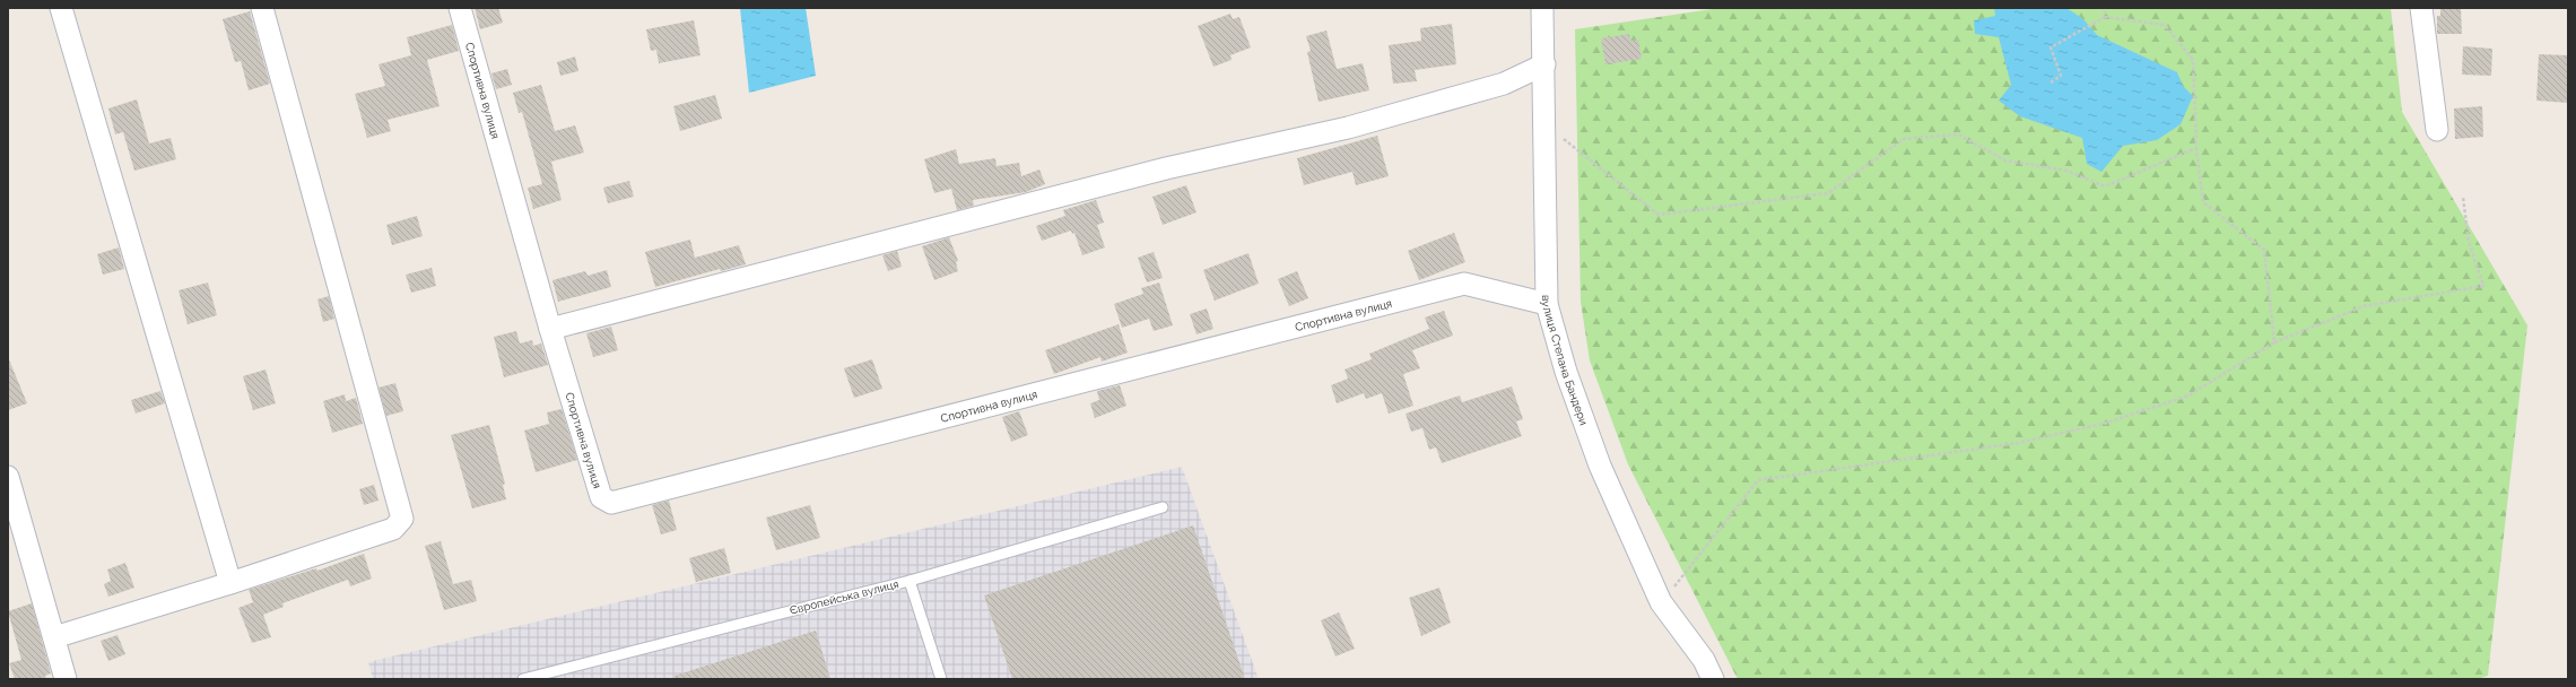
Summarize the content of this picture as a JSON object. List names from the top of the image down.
{
  "streets": {
    "street": ["Спортивна вулиця", "вулиця Степана Бандери"],
    "lane": ["Європейська вулиця"]
  },
  "crossings": [
    ["Спортивна вулиця", "вулиця Степана Бандери"]
  ]
}
